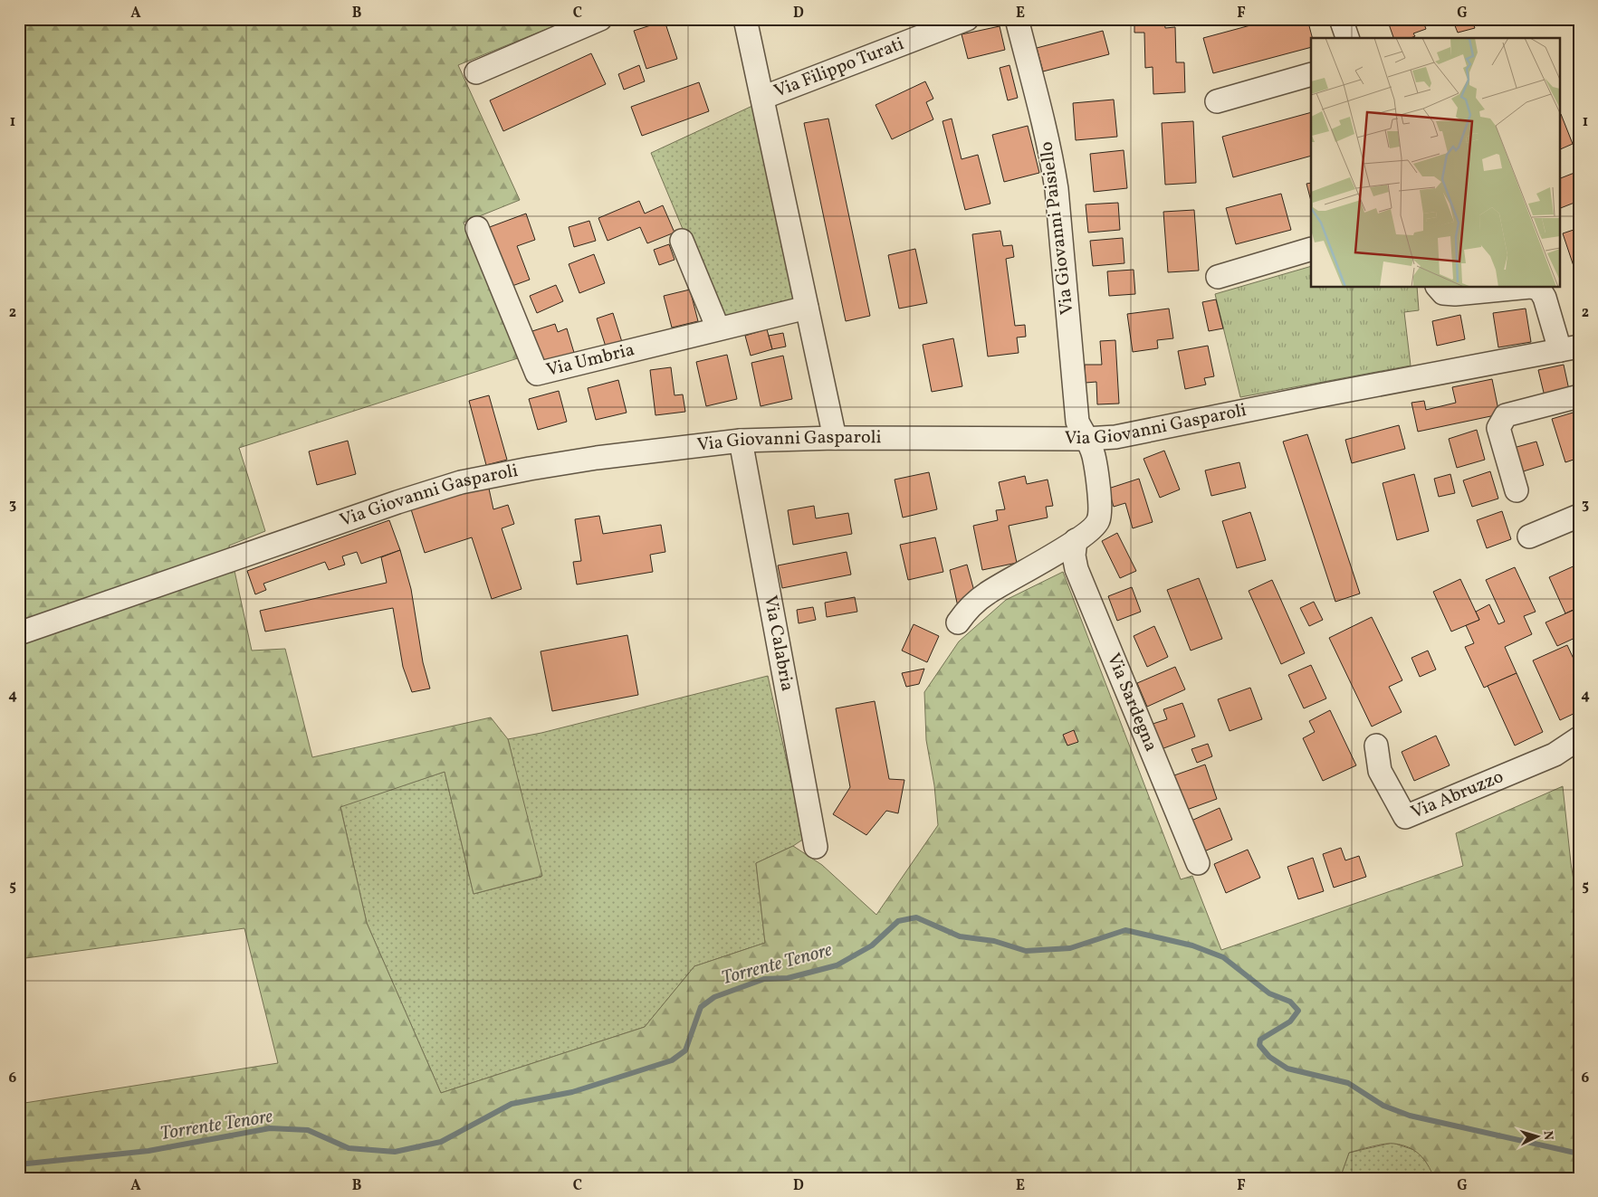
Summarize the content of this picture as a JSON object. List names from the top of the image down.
{
  "streets": {
    "street": [
      "Via Filippo Turati",
      "Via Giovanni Paisiello",
      "Via Umbria",
      "Via Giovanni Gasparoli",
      "Via Calabria",
      "Via Sardegna",
      "Via Abruzzo"
    ]
  },
  "crossings": [
    ["Via Giovanni Paisiello", "Via Giovanni Gasparoli"],
    ["Via Giovanni Gasparoli", "Via Calabria"]
  ],
  "water": ["Torrente Tenore"],
  "north": "right",
  "grid": {
    "columns": [
      "A",
      "B",
      "C",
      "D",
      "E",
      "F",
      "G"
    ],
    "rows": [
      "1",
      "2",
      "3",
      "4",
      "5",
      "6"
    ]
  }
}
